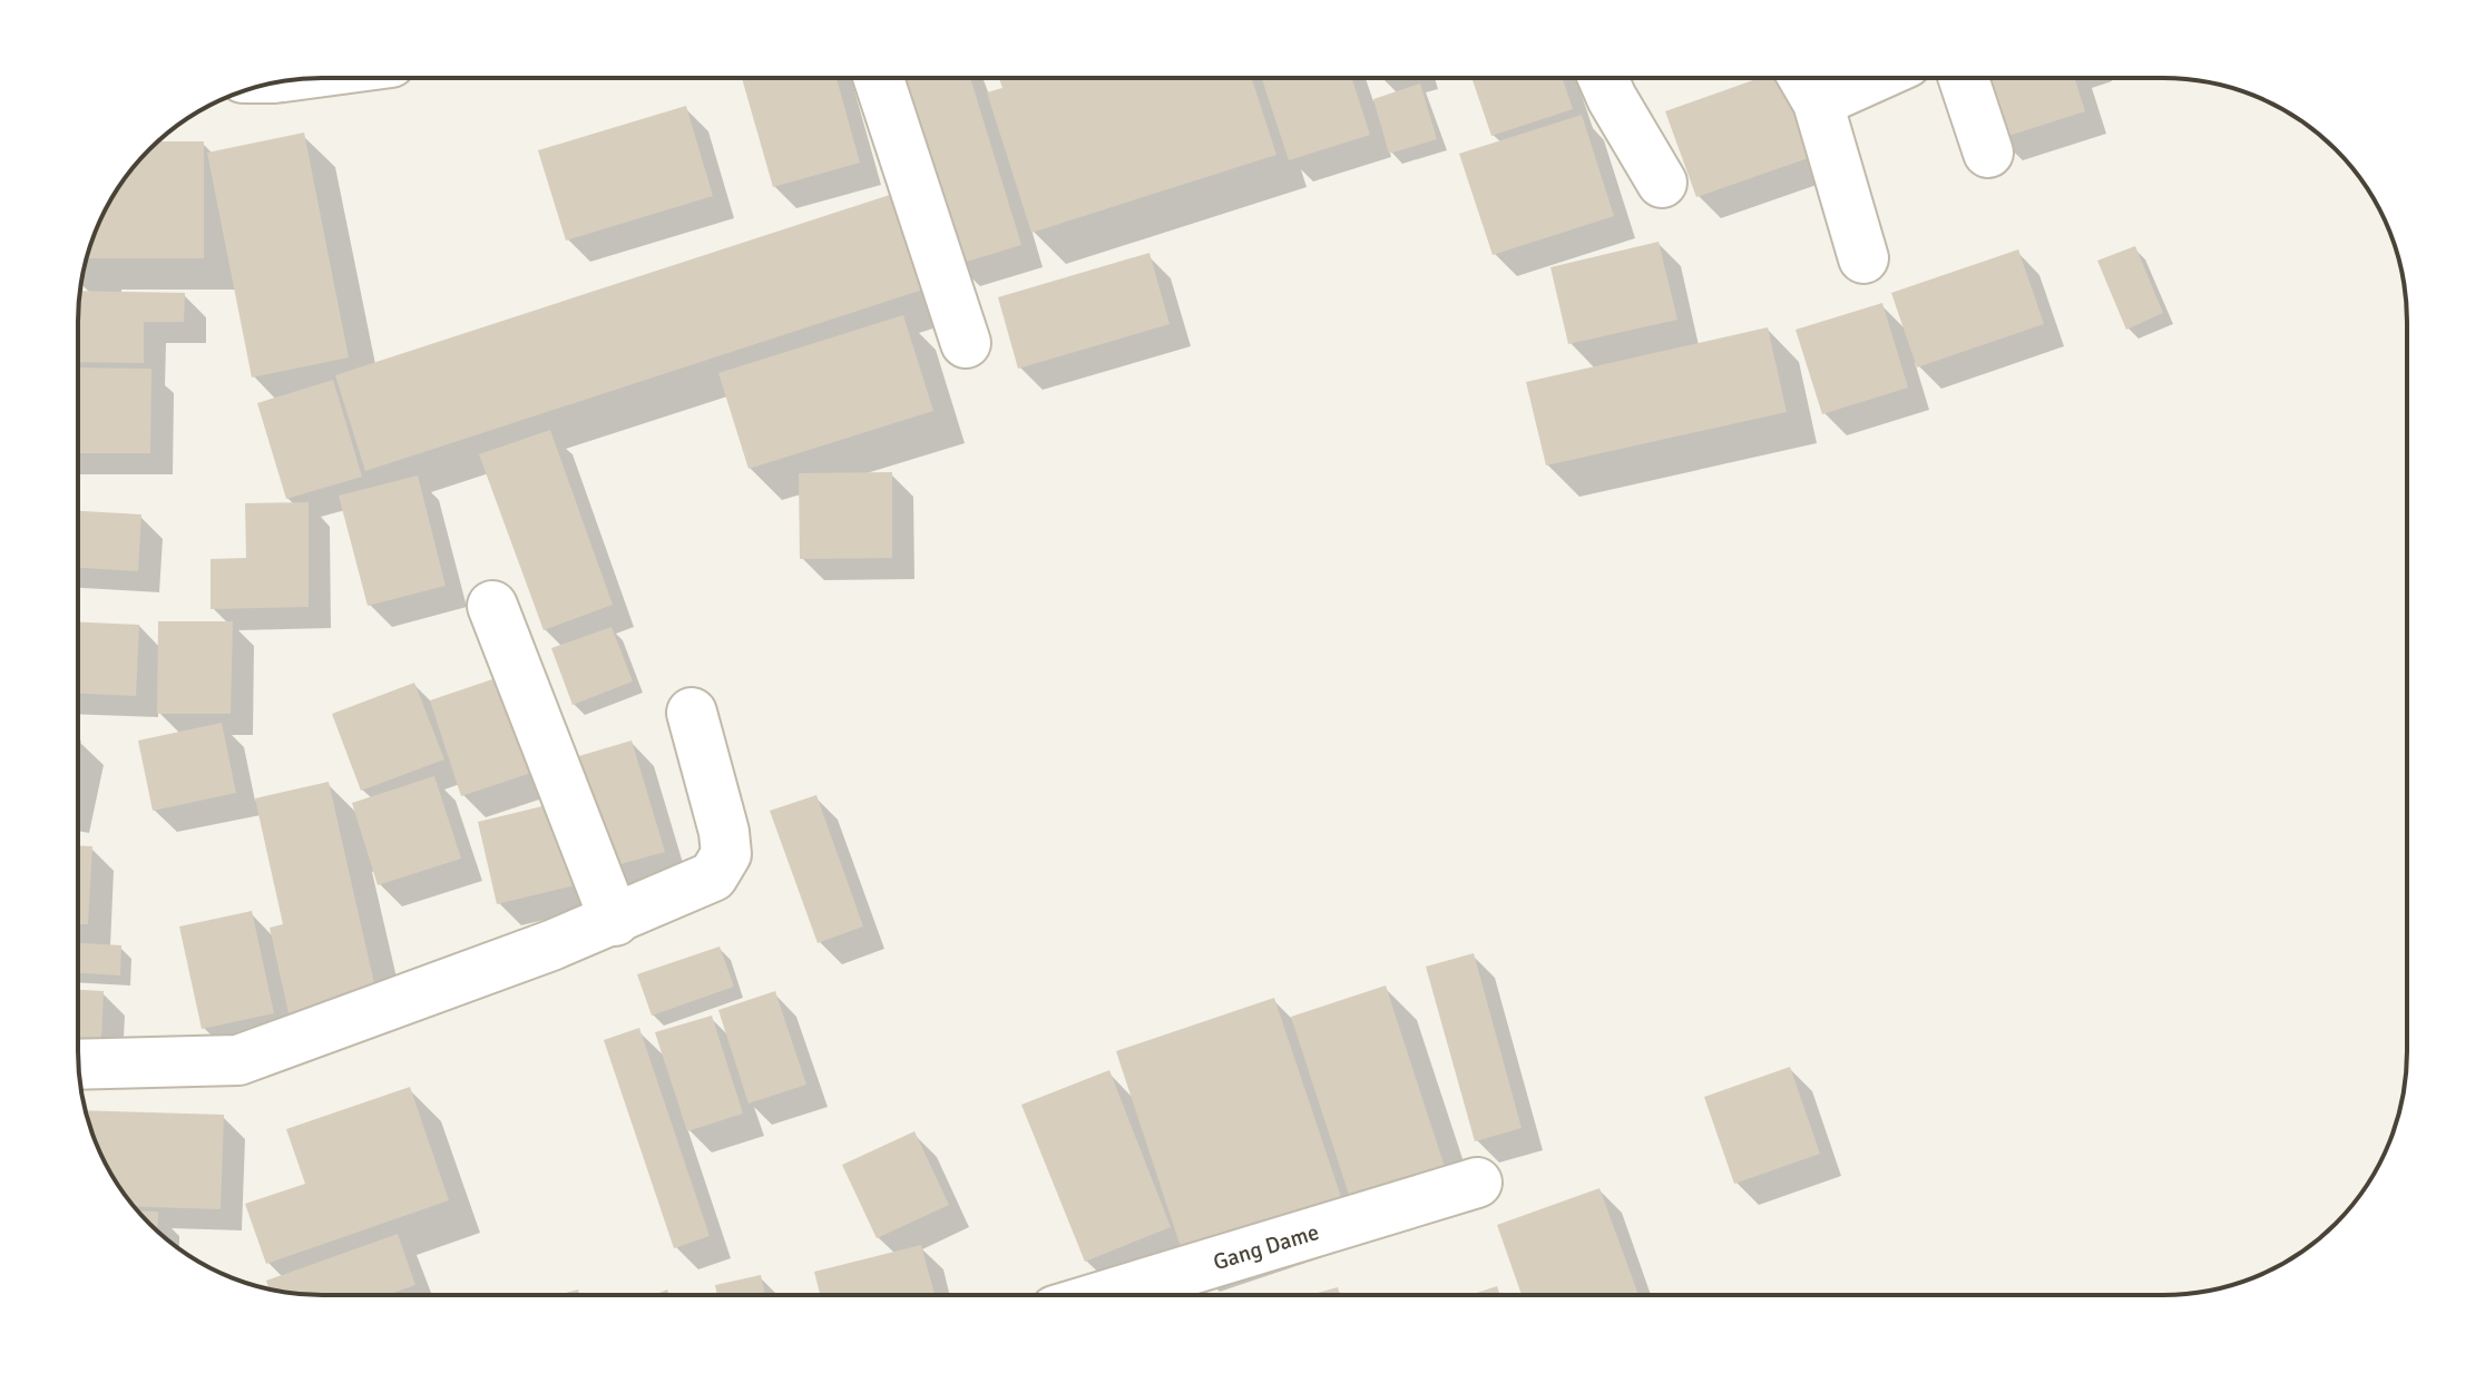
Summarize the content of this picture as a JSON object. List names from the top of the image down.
{
  "streets": {
    "street": ["Gang Dame"]
  }
}
